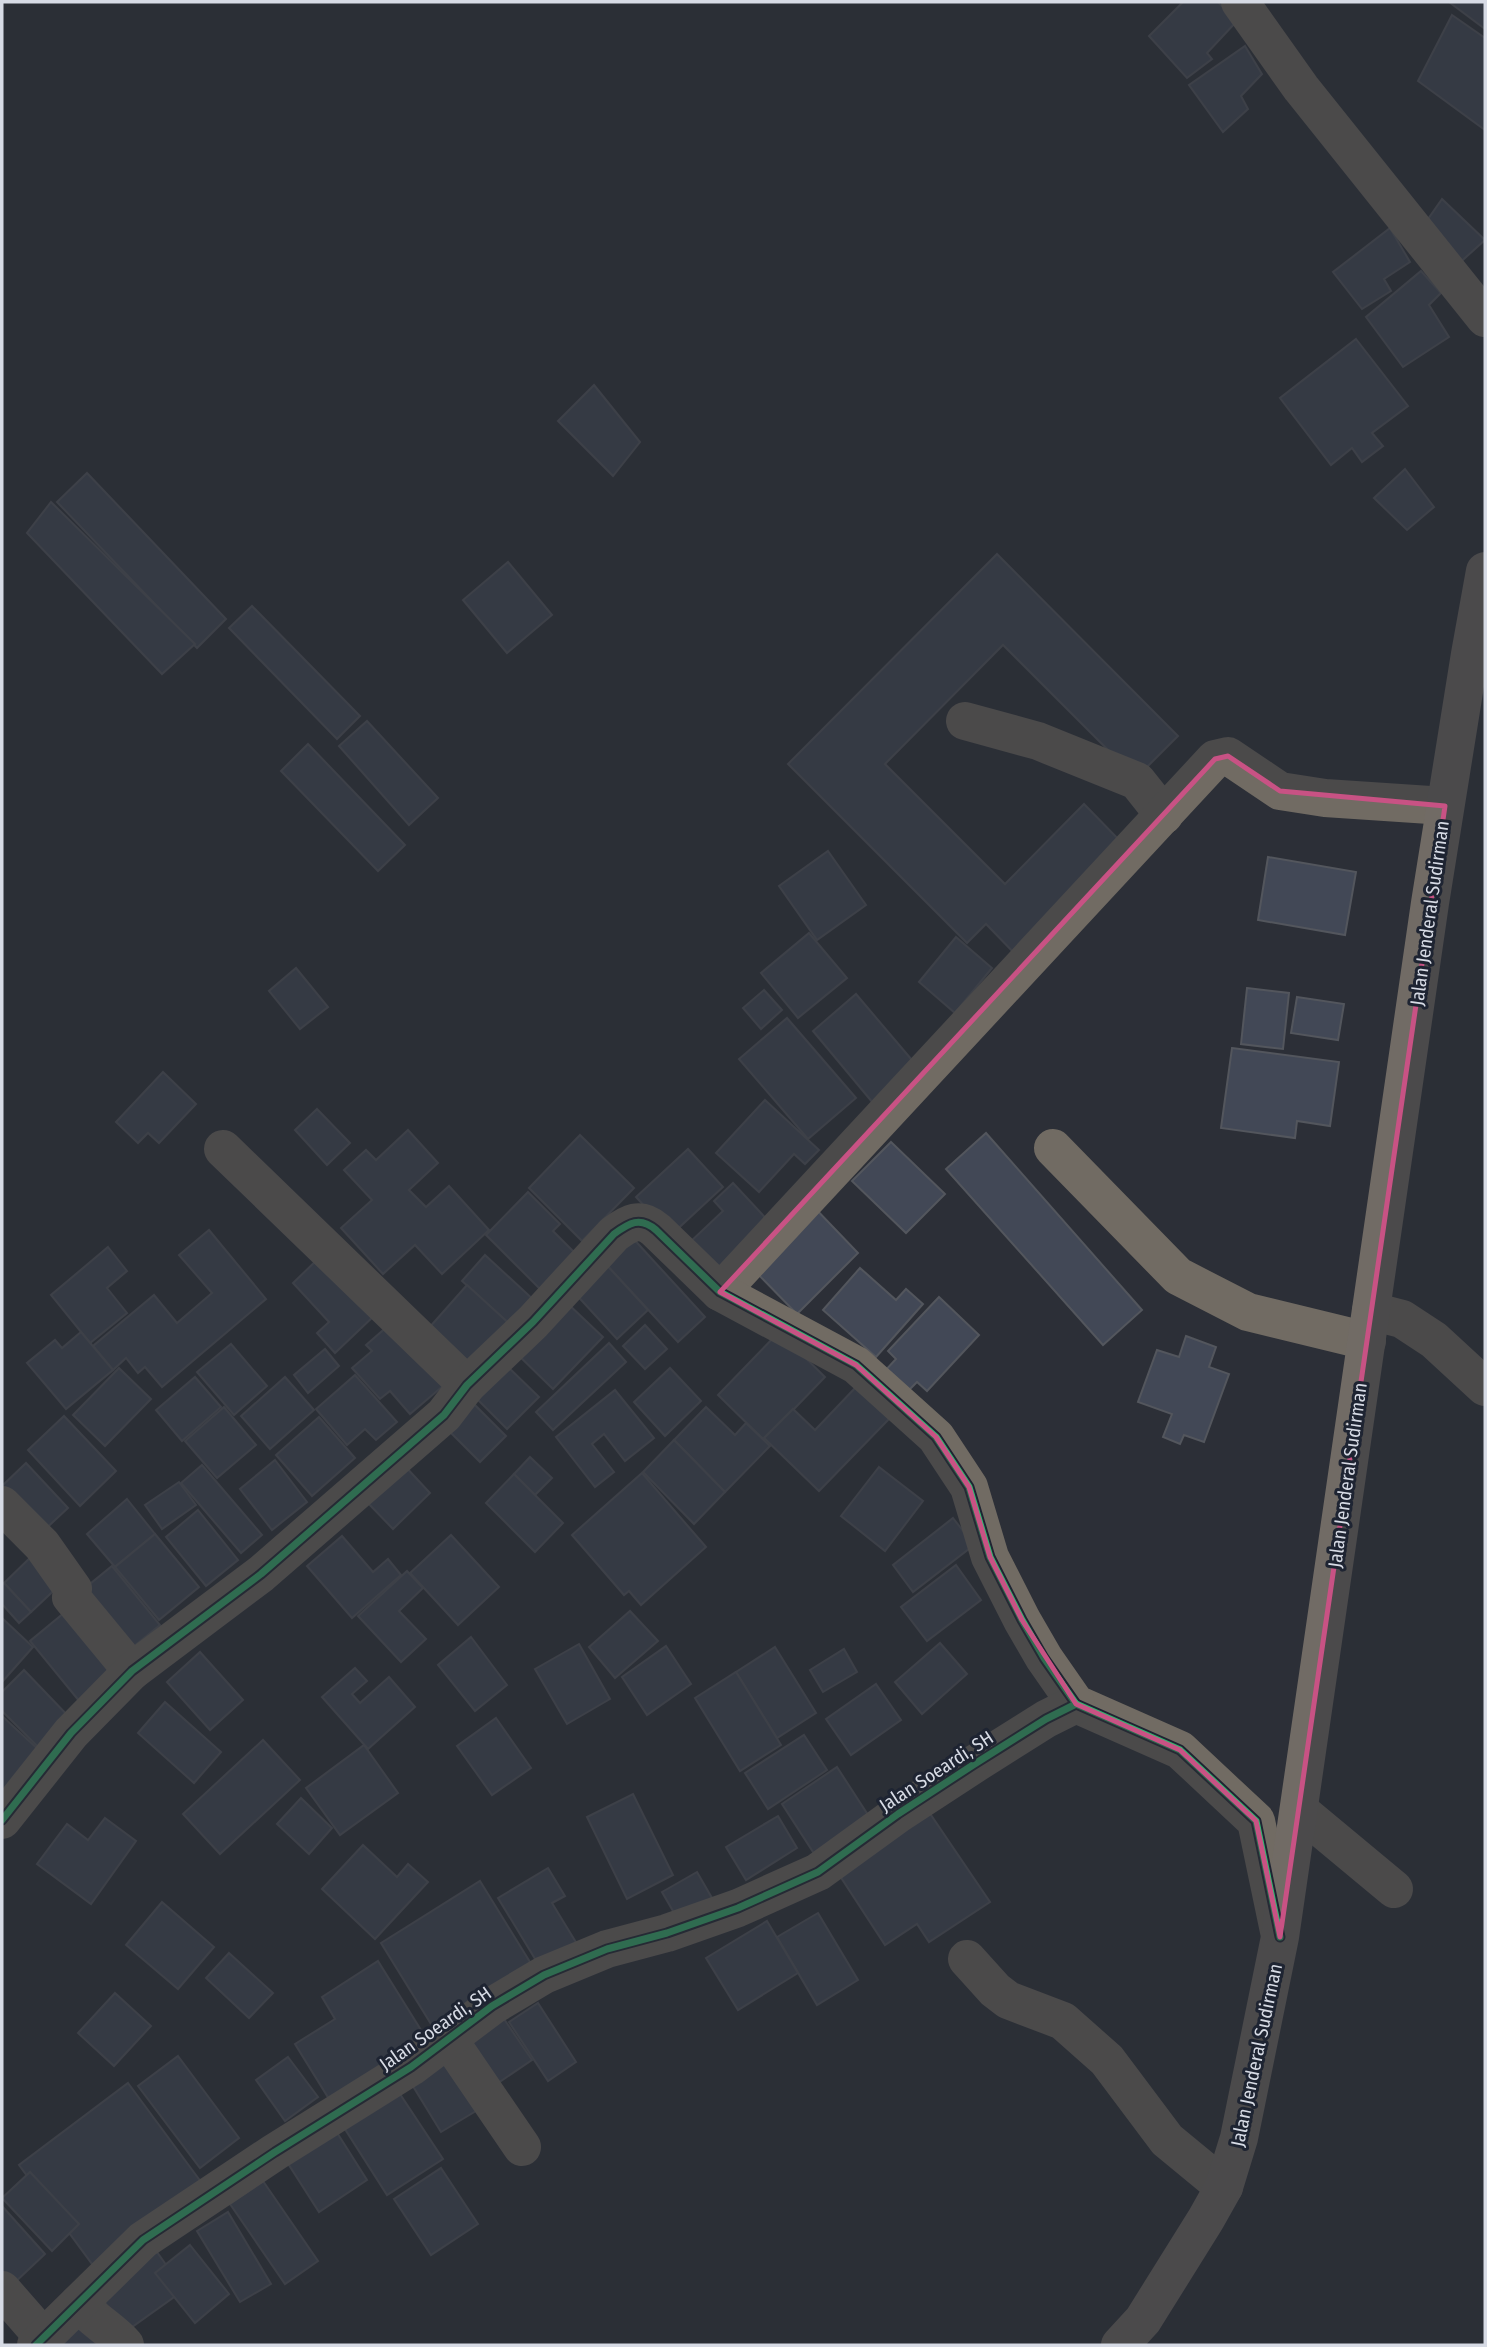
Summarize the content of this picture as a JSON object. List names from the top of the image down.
{
  "streets": {
    "main road": ["Jalan Jenderal Sudirman"],
    "street": ["Jalan Soeardi, SH"]
  }
}
